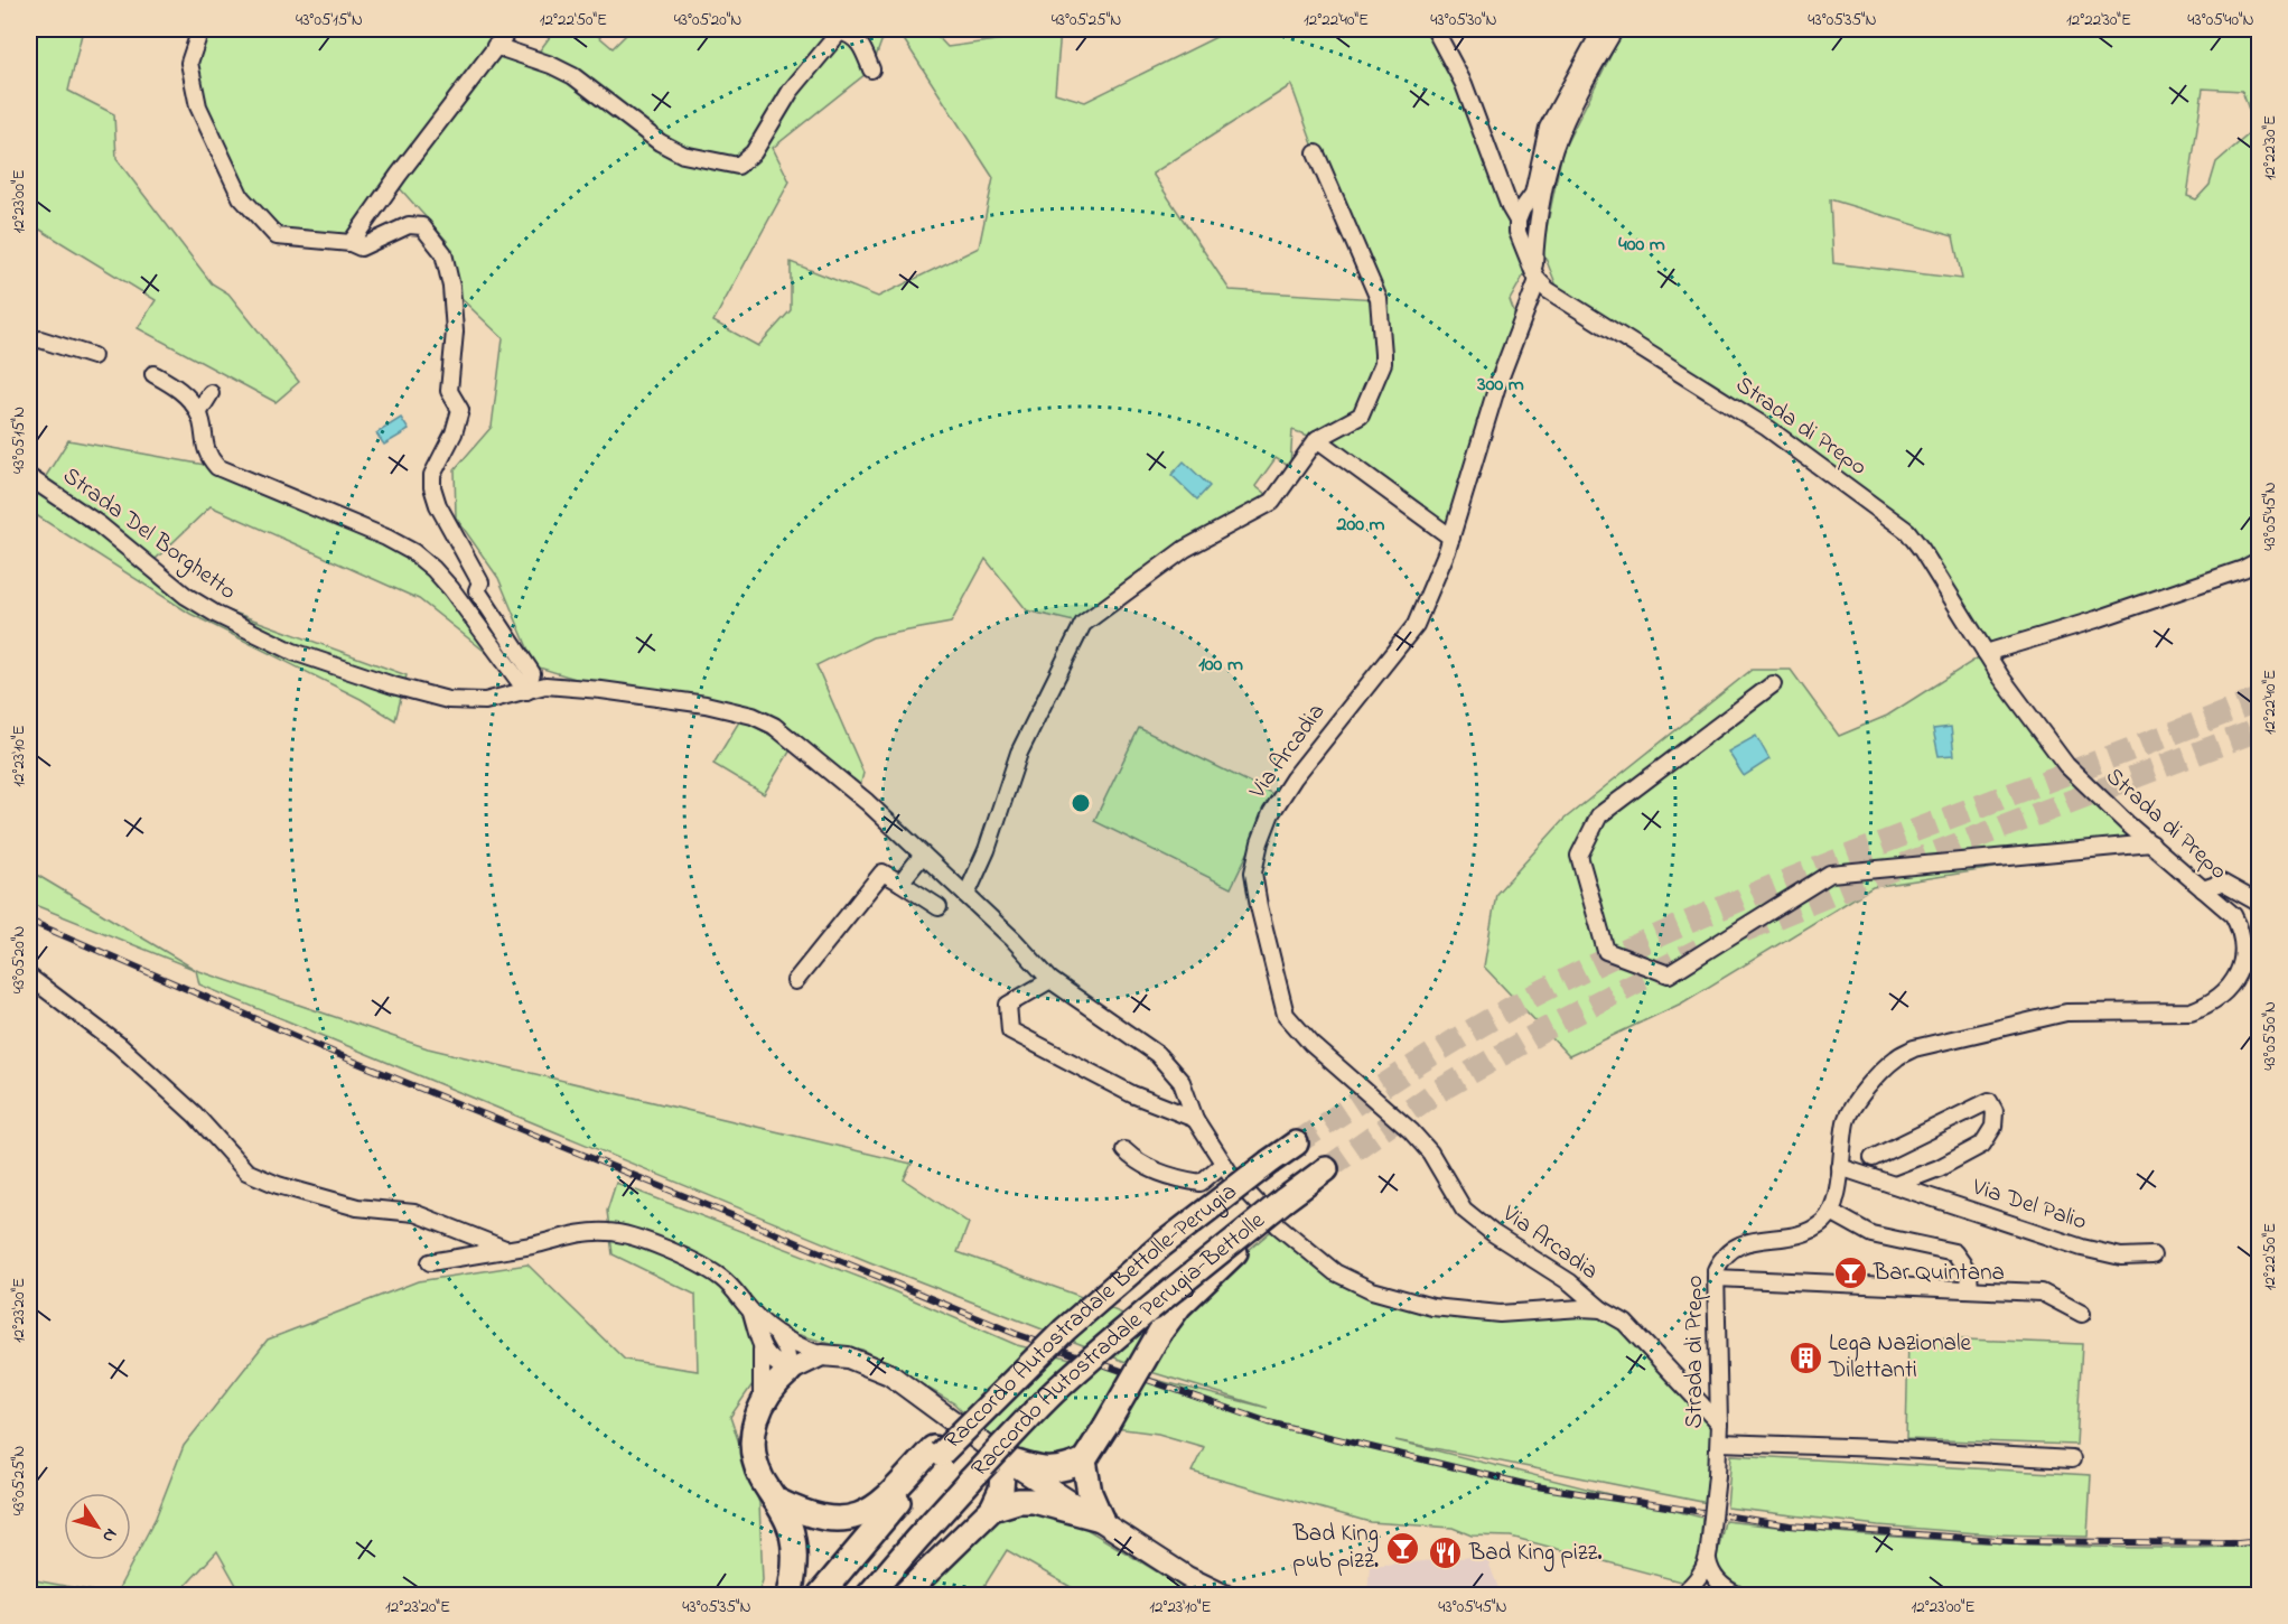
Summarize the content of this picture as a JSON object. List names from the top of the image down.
{
  "streets": {
    "highway": ["Raccordo Autostradale Bettolle-Perugia", "Raccordo Autostradale Perugia-Bettolle"],
    "street": [
      "Strada di Prepo",
      "Strada Del Borghetto",
      "Via Arcadia",
      "Via Del Palio"
    ]
  },
  "crossings": [
    ["Strada di Prepo", "Via Arcadia"],
    ["Strada di Prepo", "Via Del Palio"],
    ["Strada Del Borghetto", "Via Arcadia"]
  ],
  "places": {
    "bar": ["Bar Quintana", "Bad King pub pizz."],
    "building": ["Lega Nazionale Dilettanti"],
    "restaurant": ["Bad King pizz."]
  },
  "north": "bottom right",
  "coordinates": [
    "43°05'15\"N",
    "12°22'50\"E",
    "43°05'20\"N",
    "43°05'25\"N",
    "12°22'40\"E",
    "43°05'30\"N",
    "43°05'35\"N",
    "12°22'30\"E",
    "43°05'40\"N",
    "12°23'00\"E",
    "43°05'45\"N",
    "12°23'10\"E",
    "43°05'50\"N",
    "12°23'20\"E"
  ],
  "rings": [
    "400 m",
    "300 m",
    "200 m",
    "100 m"
  ]
}
